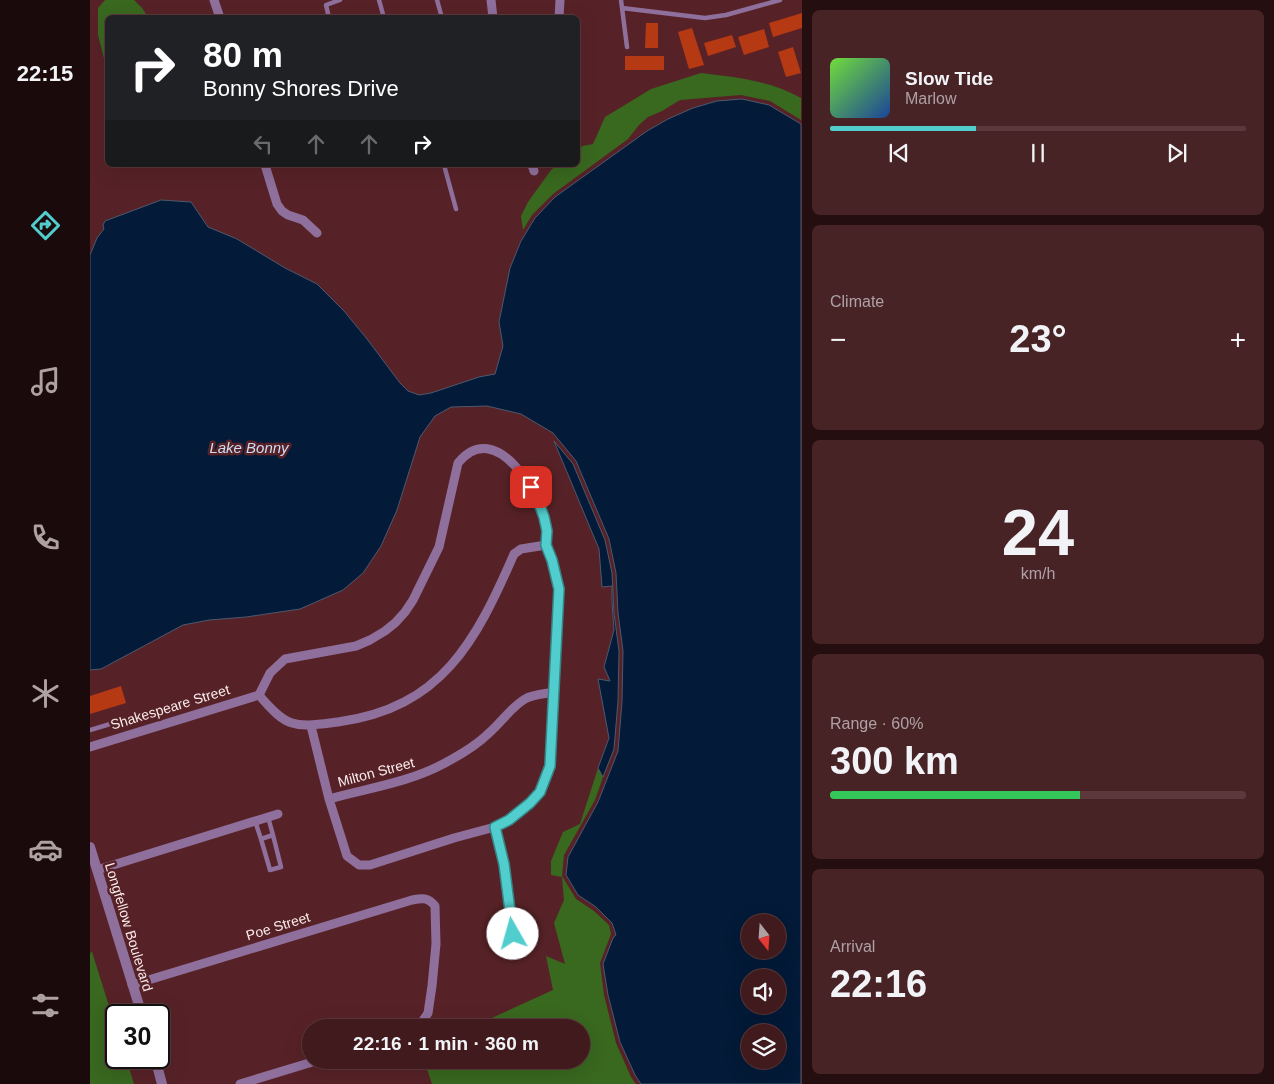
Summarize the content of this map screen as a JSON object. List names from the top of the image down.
{
  "streets": {
    "street": [
      "Shakespeare Street",
      "Milton Street",
      "Poe Street",
      "Longfellow Boulevard"
    ]
  },
  "crossings": [
    ["Poe Street", "Longfellow Boulevard"]
  ],
  "water": ["Lake Bonny"],
  "north": "bottom",
  "page": {
    "tabs": "22:15",
    "turn": ["80 m", "Bonny Shores Drive"],
    "song": ["Slow Tide", "Marlow"],
    "tile": [
      "Climate",
      ["24", "km/h"],
      ["Range · 60%", "300 km"],
      ["Arrival", "22:16"]
    ],
    "heat": ["−", "23°", "+"],
    "limit": "30",
    "trip": "22:16 · 1 min · 360 m"
  }
}
